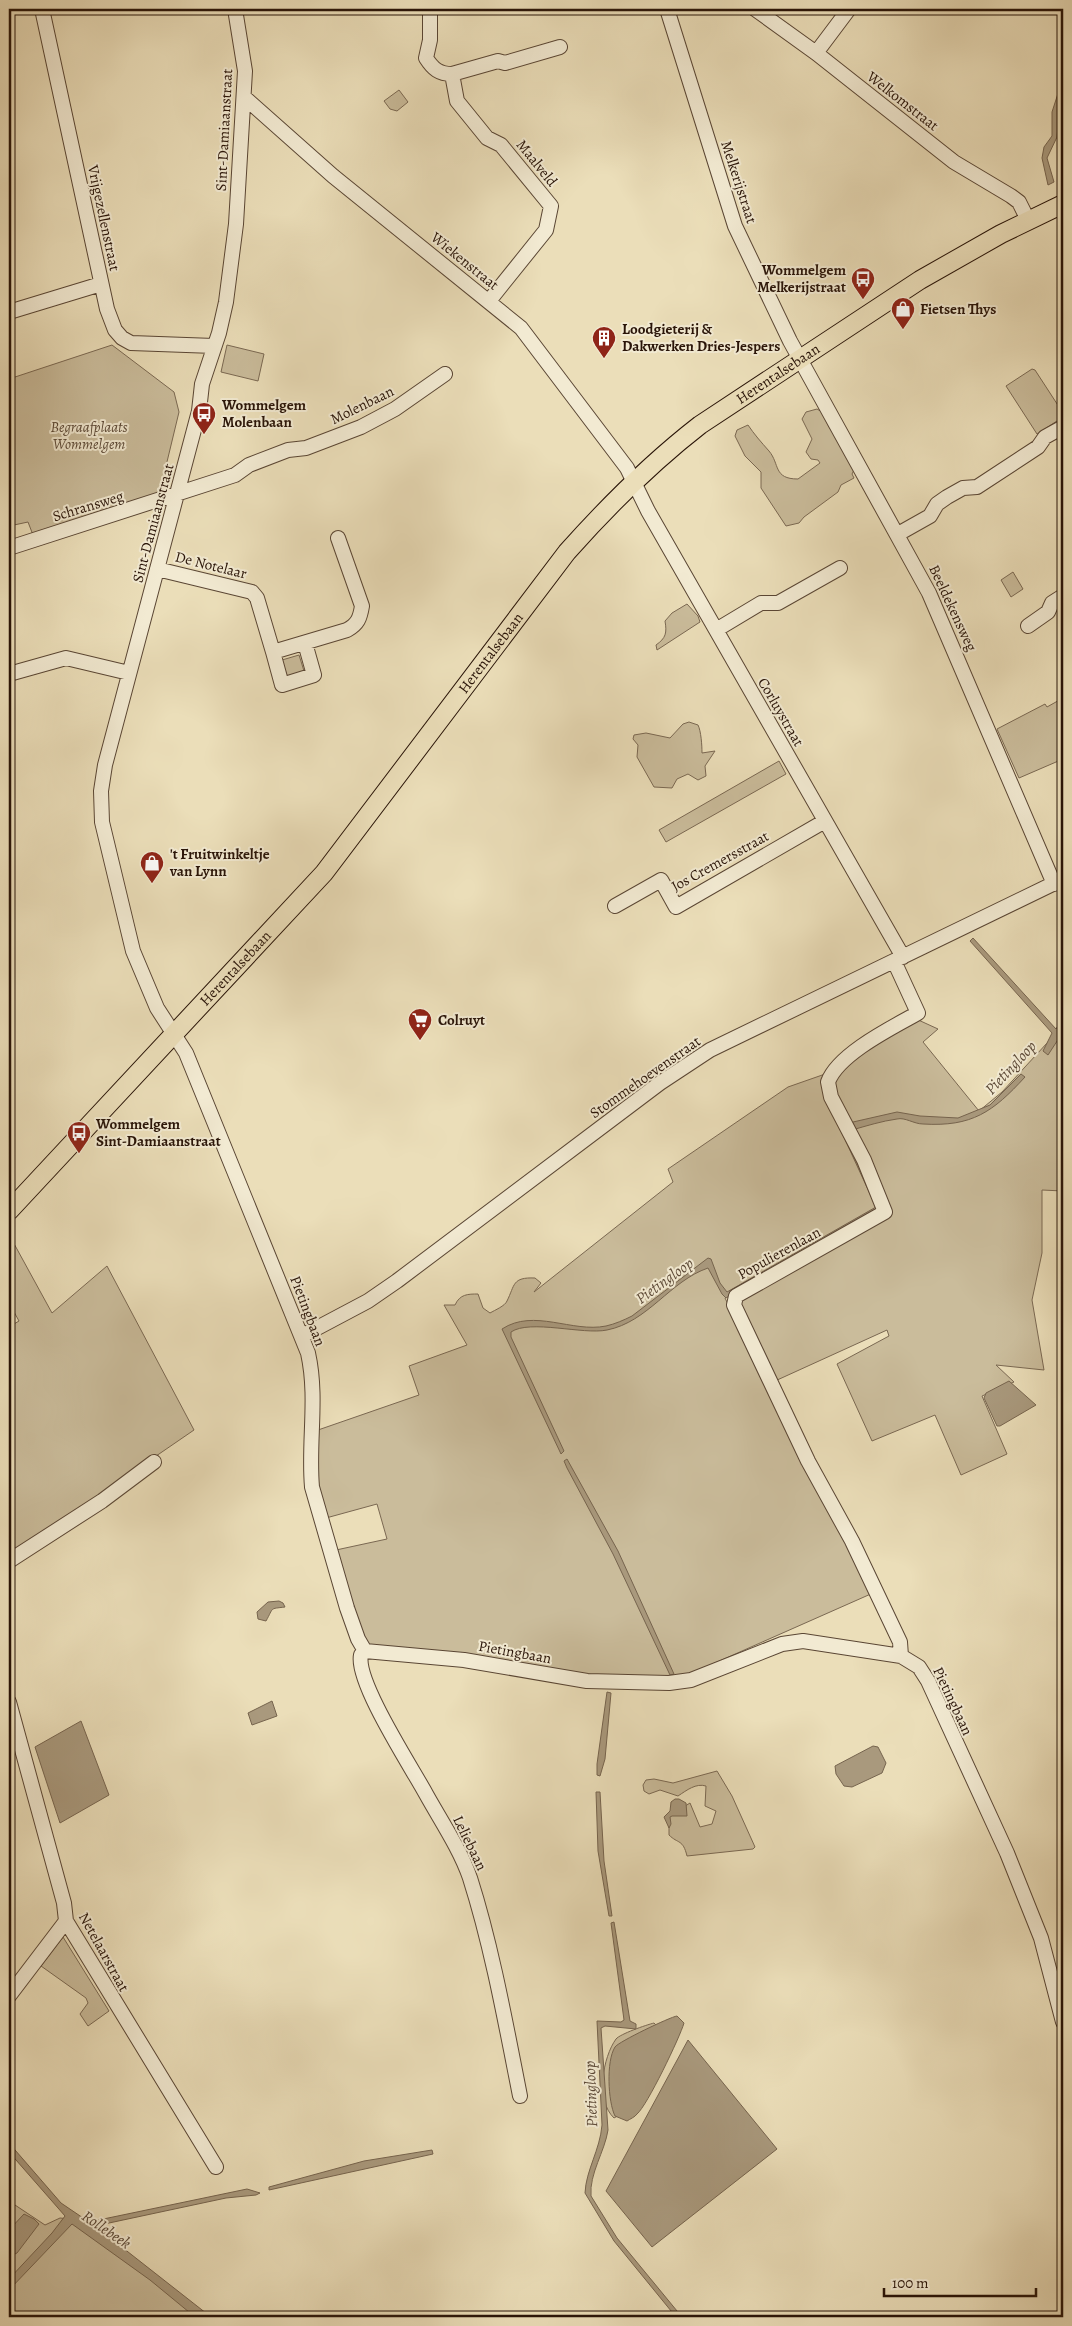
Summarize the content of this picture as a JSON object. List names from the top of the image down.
{
  "streets": {
    "main road": ["Herentalsebaan"],
    "street": [
      "Welkomstraat",
      "Sint-Damiaanstraat",
      "Maalveld",
      "Melkerijstraat",
      "Vrijgezellenstraat",
      "Wiekenstraat",
      "Molenbaan",
      "Schransweg",
      "De Notelaar",
      "Beeldekensweg",
      "Corluystraat",
      "Jos Cremersstraat",
      "Stommehoevenstraat",
      "Populierenlaan",
      "Pietingbaan",
      "Leliebaan",
      "Netelaarstraat"
    ]
  },
  "crossings": [
    ["Welkomstraat", "Herentalsebaan"],
    ["Sint-Damiaanstraat", "Vrijgezellenstraat"],
    ["Sint-Damiaanstraat", "Wiekenstraat"],
    ["Sint-Damiaanstraat", "Herentalsebaan"],
    ["Sint-Damiaanstraat", "Molenbaan"],
    ["Sint-Damiaanstraat", "Schransweg"],
    ["Sint-Damiaanstraat", "De Notelaar"],
    ["Sint-Damiaanstraat", "Pietingbaan"],
    ["Maalveld", "Wiekenstraat"],
    ["Melkerijstraat", "Herentalsebaan"],
    ["Melkerijstraat", "Beeldekensweg"],
    ["Wiekenstraat", "Herentalsebaan"],
    ["Wiekenstraat", "Corluystraat"],
    ["Herentalsebaan", "Beeldekensweg"],
    ["Herentalsebaan", "Corluystraat"],
    ["Herentalsebaan", "Pietingbaan"],
    ["Molenbaan", "Schransweg"],
    ["Beeldekensweg", "Stommehoevenstraat"],
    ["Corluystraat", "Jos Cremersstraat"],
    ["Corluystraat", "Stommehoevenstraat"],
    ["Corluystraat", "Populierenlaan"],
    ["Stommehoevenstraat", "Populierenlaan"],
    ["Stommehoevenstraat", "Pietingbaan"],
    ["Populierenlaan", "Pietingbaan"],
    ["Pietingbaan", "Leliebaan"]
  ],
  "water": ["Pietingloop", "Rollebeek"],
  "parks": ["Begraafplaats Wommelgem"],
  "places": {
    "bus stop": ["Wommelgem Melkerijstraat", "Wommelgem Molenbaan", "Wommelgem Sint-Damiaanstraat"],
    "shop": ["Fietsen Thys", "'t Fruitwinkeltje van Lynn"],
    "building": ["Loodgieterij & Dakwerken Dries-Jespers"],
    "supermarket": ["Colruyt"]
  },
  "scale_bar": "100 m"
}
